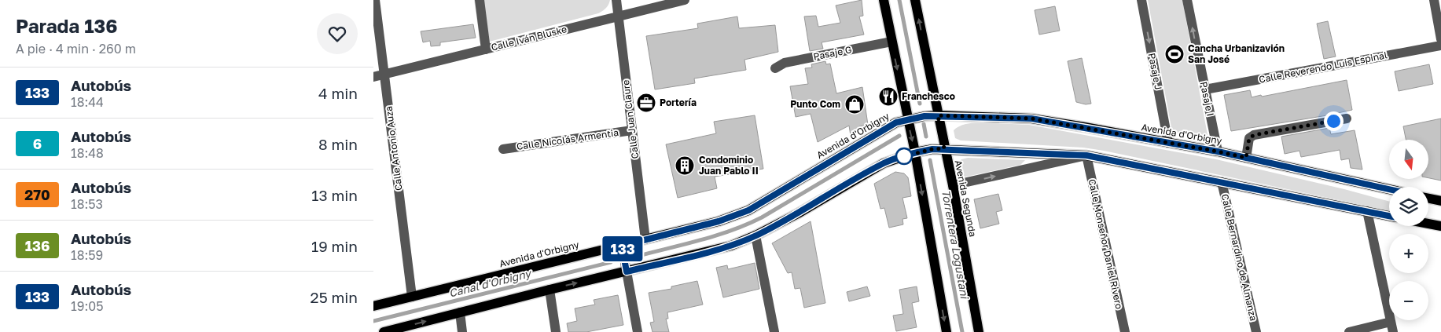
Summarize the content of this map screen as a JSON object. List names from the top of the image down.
{
  "streets": {
    "main road": ["Avenida d'Orbigny", "Avenida Segunda"],
    "street": [
      "Calle Iván Bluske",
      "Pasaje G",
      "Calle Reverendo Luis Espinal",
      "Pasaje J",
      "Pasaje I",
      "Calle Juan Claure",
      "Calle Nicolás Armentia",
      "Calle Antonio Auza",
      "Calle Monseñor Daniel Rivero",
      "Calle Bernardino de Almanza"
    ]
  },
  "crossings": [
    ["Calle Iván Bluske", "Calle Juan Claure"],
    ["Calle Iván Bluske", "Calle Antonio Auza"],
    ["Calle Reverendo Luis Espinal", "Pasaje I"],
    ["Pasaje J", "Avenida d'Orbigny"],
    ["Pasaje I", "Avenida d'Orbigny"],
    ["Calle Juan Claure", "Avenida d'Orbigny"],
    ["Calle Juan Claure", "Calle Nicolás Armentia"],
    ["Avenida d'Orbigny", "Calle Antonio Auza"],
    ["Avenida d'Orbigny", "Avenida Segunda"]
  ],
  "one_way": ["Pasaje J", "Pasaje I"],
  "water": ["Torrentera Logustani", "Canal d'Orbigny"],
  "places": {
    "sports": ["Cancha Urbanizavión San José"],
    "restaurant": ["Franchesco"],
    "office": ["Portería"],
    "shop": ["Punto Com"],
    "building": ["Condominio Juan Pablo II"]
  },
  "lines": ["bus line 133"],
  "north": "bottom",
  "page": {
    "heading": ["Parada 136", "A pie · 4 min · 260 m"],
    "on_map": "133",
    "list": [
      {
        "mark": "133",
        "name": "Autobús",
        "note": "18:44",
        "value": "4 min"
      },
      {
        "mark": "6",
        "name": "Autobús",
        "note": "18:48",
        "value": "8 min"
      },
      {
        "mark": "270",
        "name": "Autobús",
        "note": "18:53",
        "value": "13 min"
      },
      {
        "mark": "136",
        "name": "Autobús",
        "note": "18:59",
        "value": "19 min"
      },
      {
        "mark": "133",
        "name": "Autobús",
        "note": "19:05",
        "value": "25 min"
      }
    ],
    "map_buttons": ["+", "−"]
  }
}
